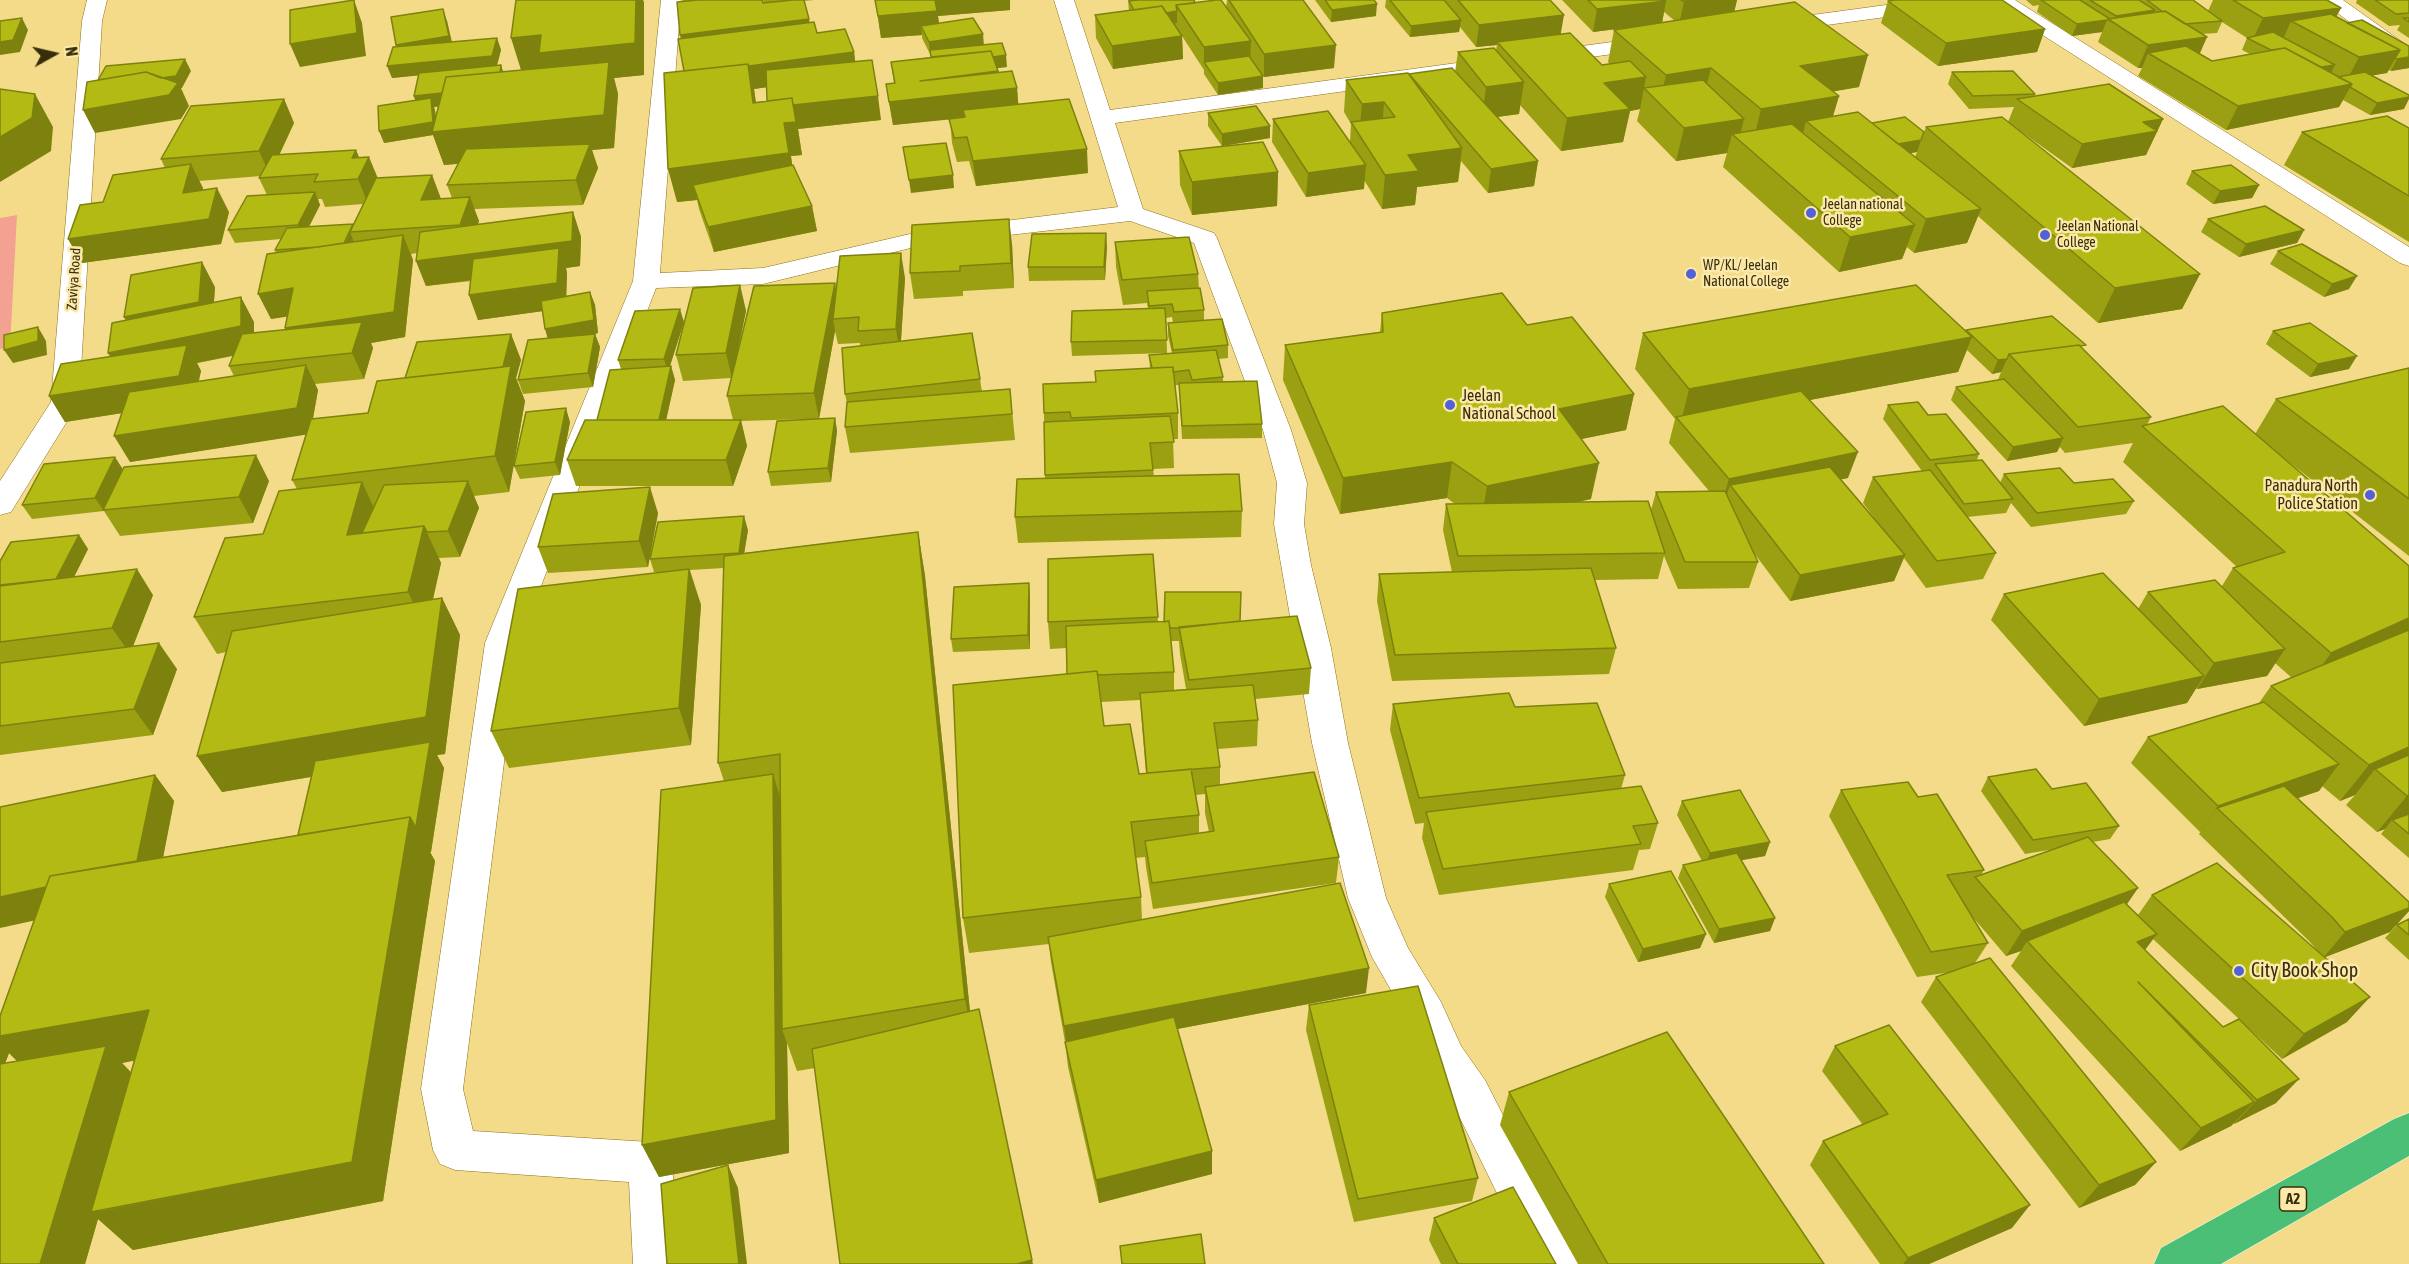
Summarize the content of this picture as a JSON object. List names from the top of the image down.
{
  "streets": {
    "highway": ["A2"],
    "street": ["Zaviya Road"]
  },
  "places": [
    "Jeelan national College",
    "Jeelan National College",
    "WP/KL/ Jeelan National College",
    "Jeelan National School",
    "Panadura North Police Station",
    "City Book Shop"
  ],
  "north": "right"
}
